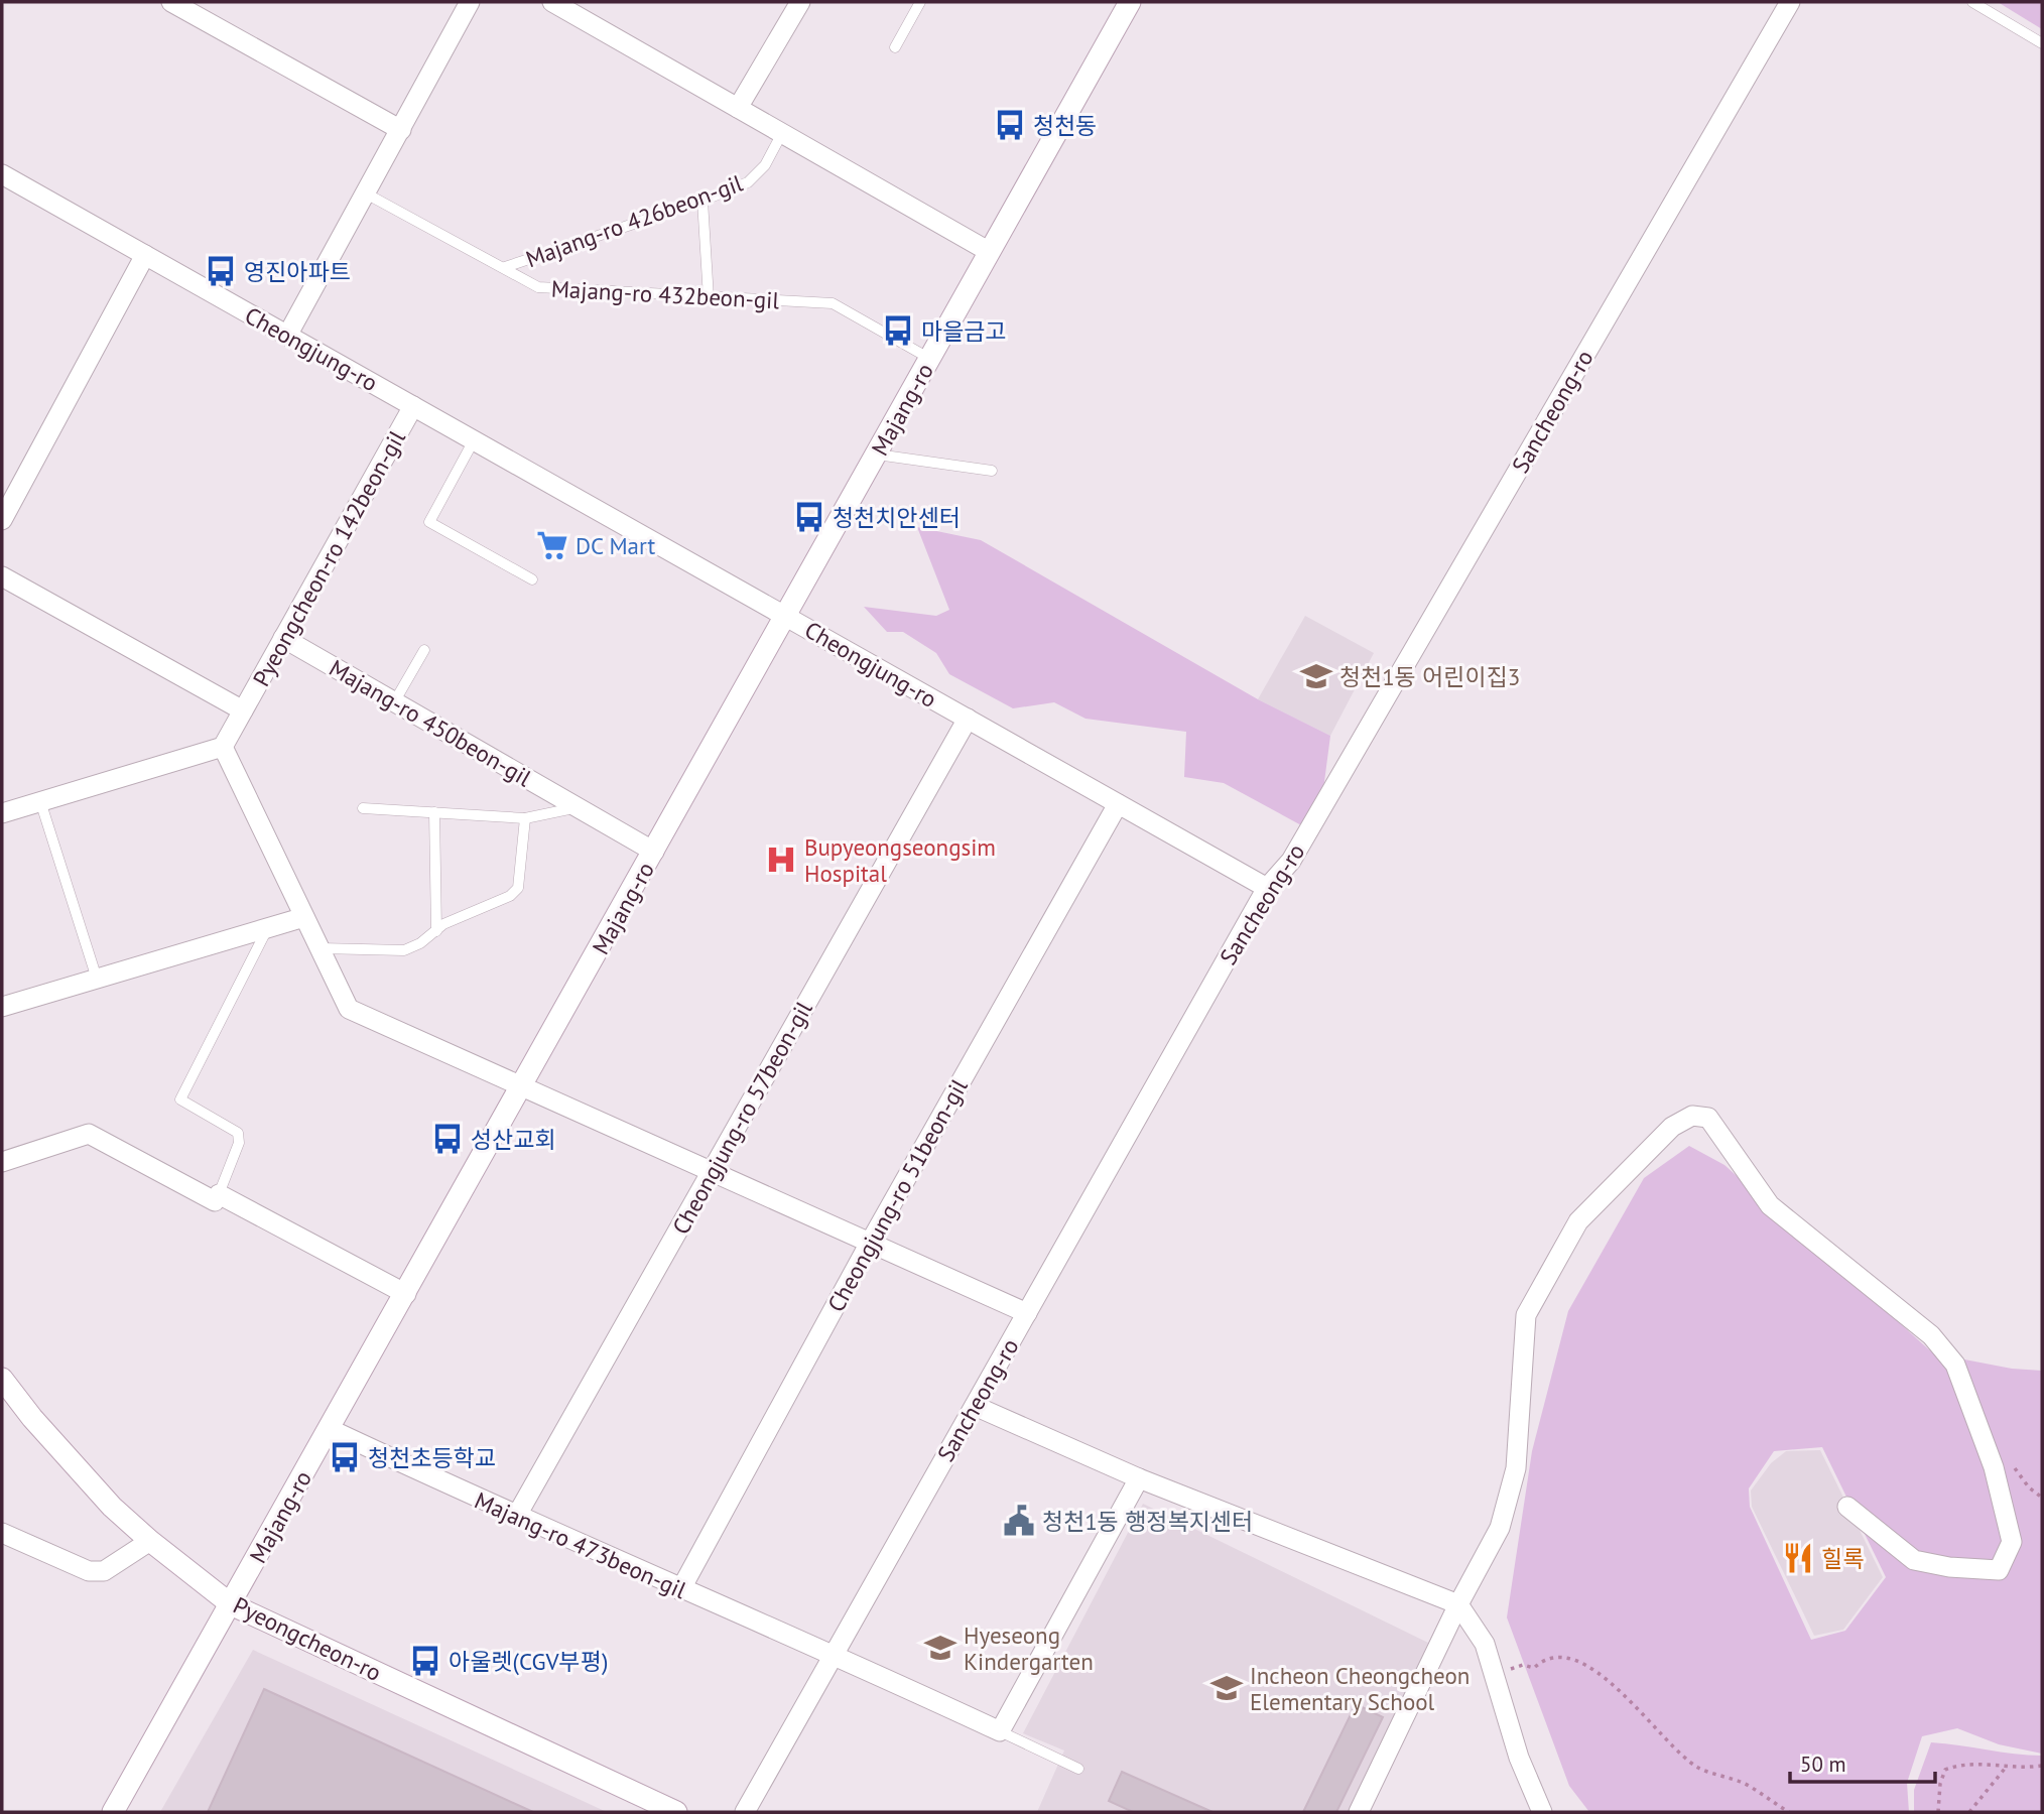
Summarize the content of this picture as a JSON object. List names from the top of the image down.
{
  "streets": {
    "main road": ["Majang-ro", "Pyeongcheon-ro"],
    "street": [
      "Cheongjung-ro",
      "Sancheong-ro",
      "Pyeongcheon-ro 142beon-gil",
      "Majang-ro 450beon-gil",
      "Cheongjung-ro 57beon-gil",
      "Cheongjung-ro 51beon-gil",
      "Majang-ro 473beon-gil"
    ],
    "lane": ["Majang-ro 426beon-gil", "Majang-ro 432beon-gil"]
  },
  "crossings": [
    ["Majang-ro 426beon-gil", "Majang-ro 432beon-gil"],
    ["Majang-ro 432beon-gil", "Majang-ro"],
    ["Cheongjung-ro", "Majang-ro"],
    ["Cheongjung-ro", "Sancheong-ro"],
    ["Cheongjung-ro", "Pyeongcheon-ro 142beon-gil"],
    ["Cheongjung-ro", "Cheongjung-ro 57beon-gil"],
    ["Cheongjung-ro", "Cheongjung-ro 51beon-gil"],
    ["Majang-ro", "Majang-ro 450beon-gil"],
    ["Majang-ro", "Majang-ro 473beon-gil"],
    ["Majang-ro", "Pyeongcheon-ro"],
    ["Sancheong-ro", "Majang-ro 473beon-gil"],
    ["Pyeongcheon-ro 142beon-gil", "Majang-ro 450beon-gil"],
    ["Cheongjung-ro 57beon-gil", "Majang-ro 473beon-gil"],
    ["Cheongjung-ro 51beon-gil", "Majang-ro 473beon-gil"]
  ],
  "places": {
    "bus stop": [
      "청천동",
      "영진아파트",
      "마을금고",
      "청천치안센터",
      "성산교회",
      "청천초등학교",
      "아울렛(CGV부평)"
    ],
    "supermarket": ["DC Mart"],
    "school or university": ["청천1동 어린이집3", "Hyeseong Kindergarten", "Incheon Cheongcheon Elementary School"],
    "hospital": ["Bupyeongseongsim Hospital"],
    "public building": ["청천1동 행정복지센터"],
    "restaurant": ["힐록"]
  },
  "scale_bar": "50 m"
}
